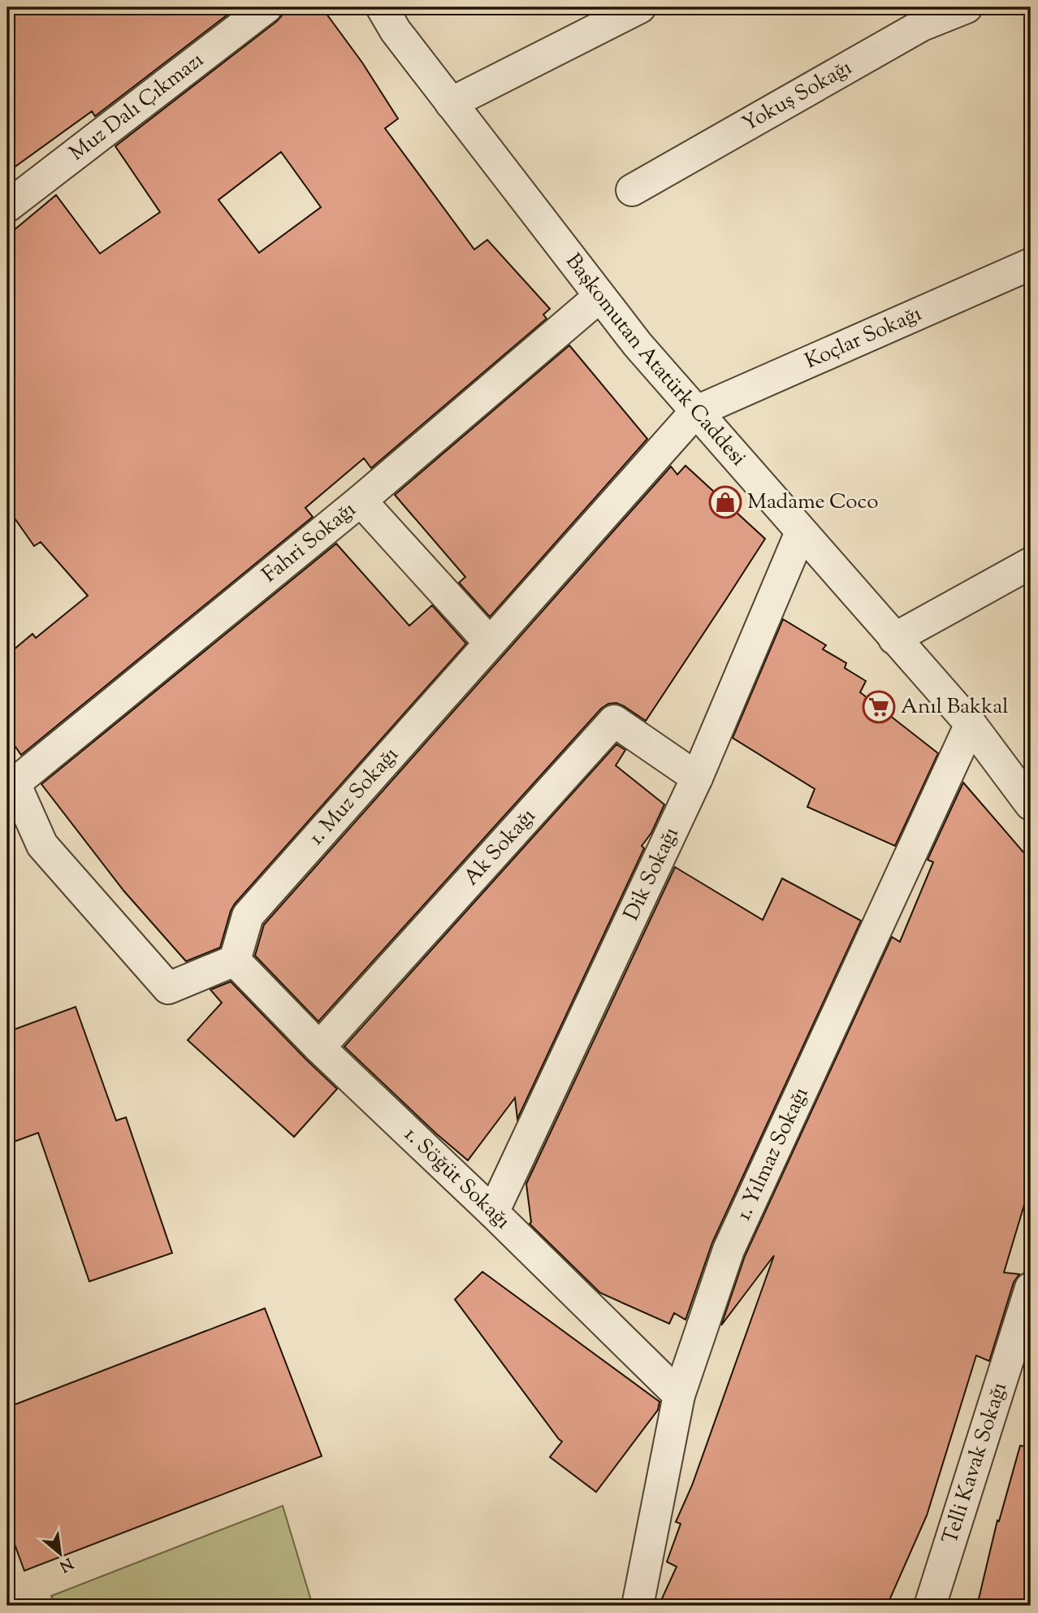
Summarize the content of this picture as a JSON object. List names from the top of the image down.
{
  "streets": {
    "street": [
      "Yokuş Sokağı",
      "Muz Dalı Çıkmazı",
      "Koçlar Sokağı",
      "Başkomutan Atatürk Caddesi",
      "Fahri Sokağı",
      "1. Muz Sokağı",
      "Ak Sokağı",
      "Dik Sokağı",
      "1. Yılmaz Sokağı",
      "1. Söğüt Sokağı",
      "Telli Kavak Sokağı"
    ]
  },
  "crossings": [
    ["Koçlar Sokağı", "Başkomutan Atatürk Caddesi"],
    ["Koçlar Sokağı", "1. Muz Sokağı"],
    ["Başkomutan Atatürk Caddesi", "Fahri Sokağı"],
    ["Başkomutan Atatürk Caddesi", "1. Muz Sokağı"],
    ["Başkomutan Atatürk Caddesi", "Dik Sokağı"],
    ["Başkomutan Atatürk Caddesi", "1. Yılmaz Sokağı"],
    ["Fahri Sokağı", "1. Muz Sokağı"],
    ["Fahri Sokağı", "1. Söğüt Sokağı"],
    ["1. Muz Sokağı", "1. Söğüt Sokağı"],
    ["Ak Sokağı", "Dik Sokağı"],
    ["Ak Sokağı", "1. Söğüt Sokağı"],
    ["Dik Sokağı", "1. Söğüt Sokağı"],
    ["1. Yılmaz Sokağı", "1. Söğüt Sokağı"]
  ],
  "places": {
    "shop": ["Madame Coco"],
    "supermarket": ["Anıl Bakkal"]
  },
  "north": "bottom right"
}
